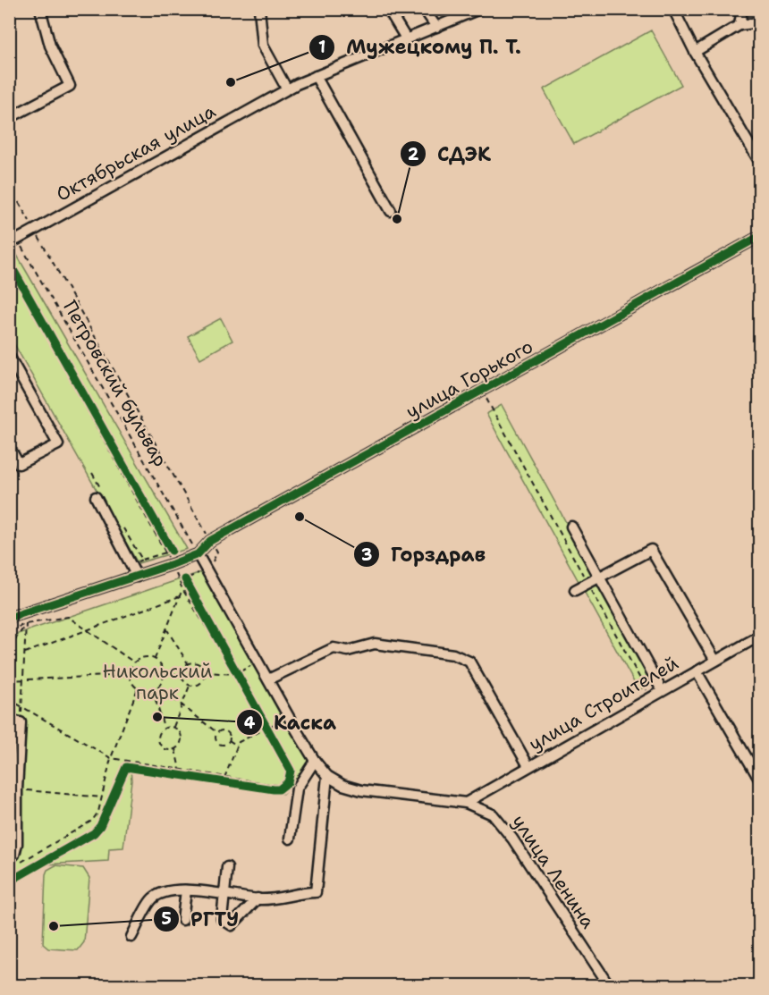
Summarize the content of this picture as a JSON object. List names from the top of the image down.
{
  "streets": {
    "street": [
      "Октябрьская улица",
      "улица Горького",
      "улица Строителей",
      "улица Ленина"
    ],
    "path": ["Петровский бульвар"]
  },
  "crossings": [
    ["Октябрьская улица", "Петровский бульвар"],
    ["улица Горького", "Петровский бульвар"],
    ["улица Горького", "улица Ленина"],
    ["Петровский бульвар", "улица Ленина"],
    ["улица Строителей", "улица Ленина"]
  ],
  "parks": ["Никольский парк"],
  "places": [
    "Мужецкому П. Т.",
    "СДЭК",
    "Горздрав",
    "Каска",
    "РГТУ"
  ]
}
